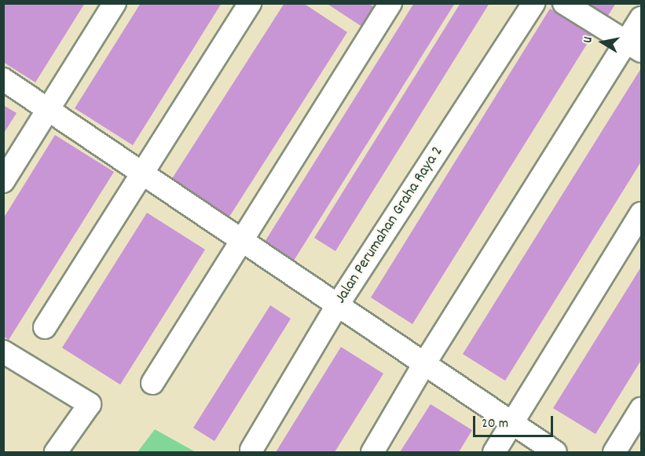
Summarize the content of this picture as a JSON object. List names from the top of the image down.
{
  "streets": {
    "street": ["Jalan Perumahan Graha Raya 2"]
  },
  "scale_bar": "20 m",
  "north": "left"
}
